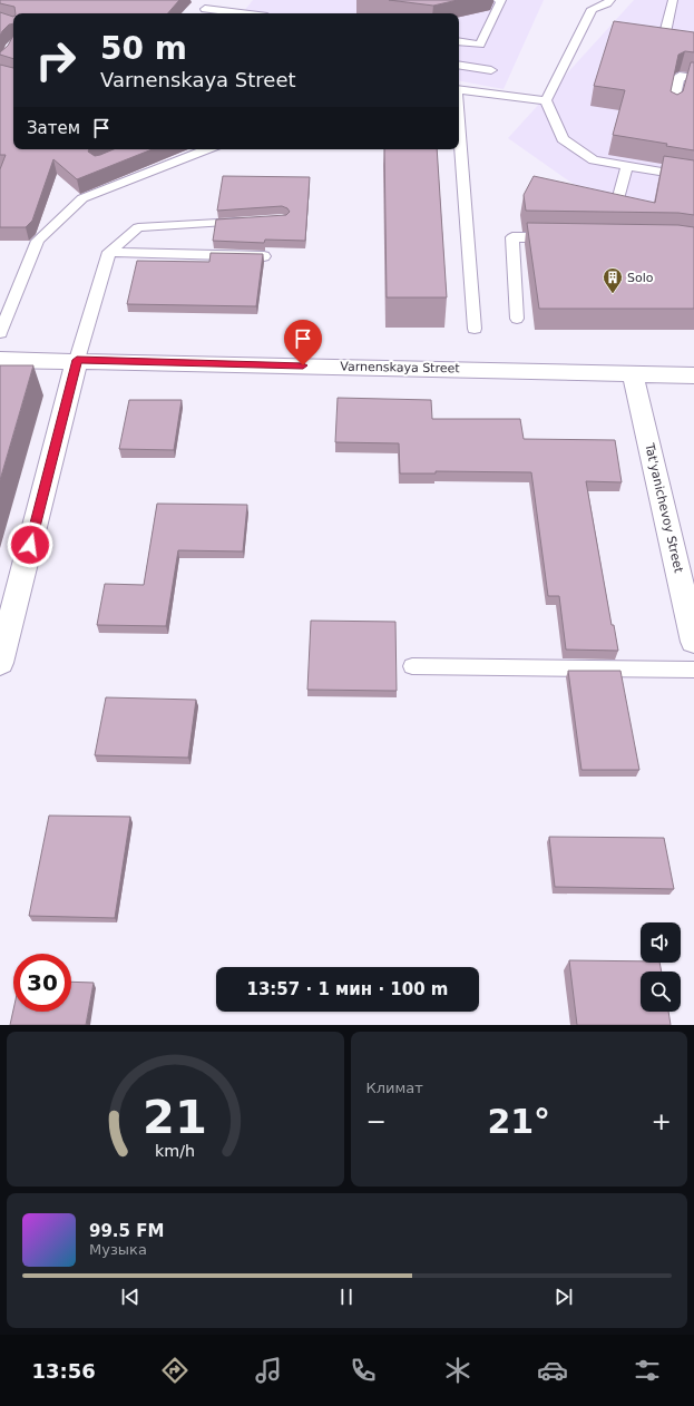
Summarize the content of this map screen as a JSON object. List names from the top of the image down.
{
  "streets": {
    "street": ["Varnenskaya Street", "Tat'yanichevoy Street"]
  },
  "crossings": [
    ["Varnenskaya Street", "Tat'yanichevoy Street"]
  ],
  "places": {
    "building": ["Solo"]
  },
  "page": {
    "turn": ["50 m", "Varnenskaya Street"],
    "then": "Затем",
    "limit": "30",
    "trip": "13:57 · 1 мин · 100 m",
    "tile": "Климат",
    "heat": ["−", "21°", "+"],
    "song": ["99.5 FM", "Музыка"],
    "tabs": "13:56",
    "gauge": ["21", "km/h"]
  }
}
